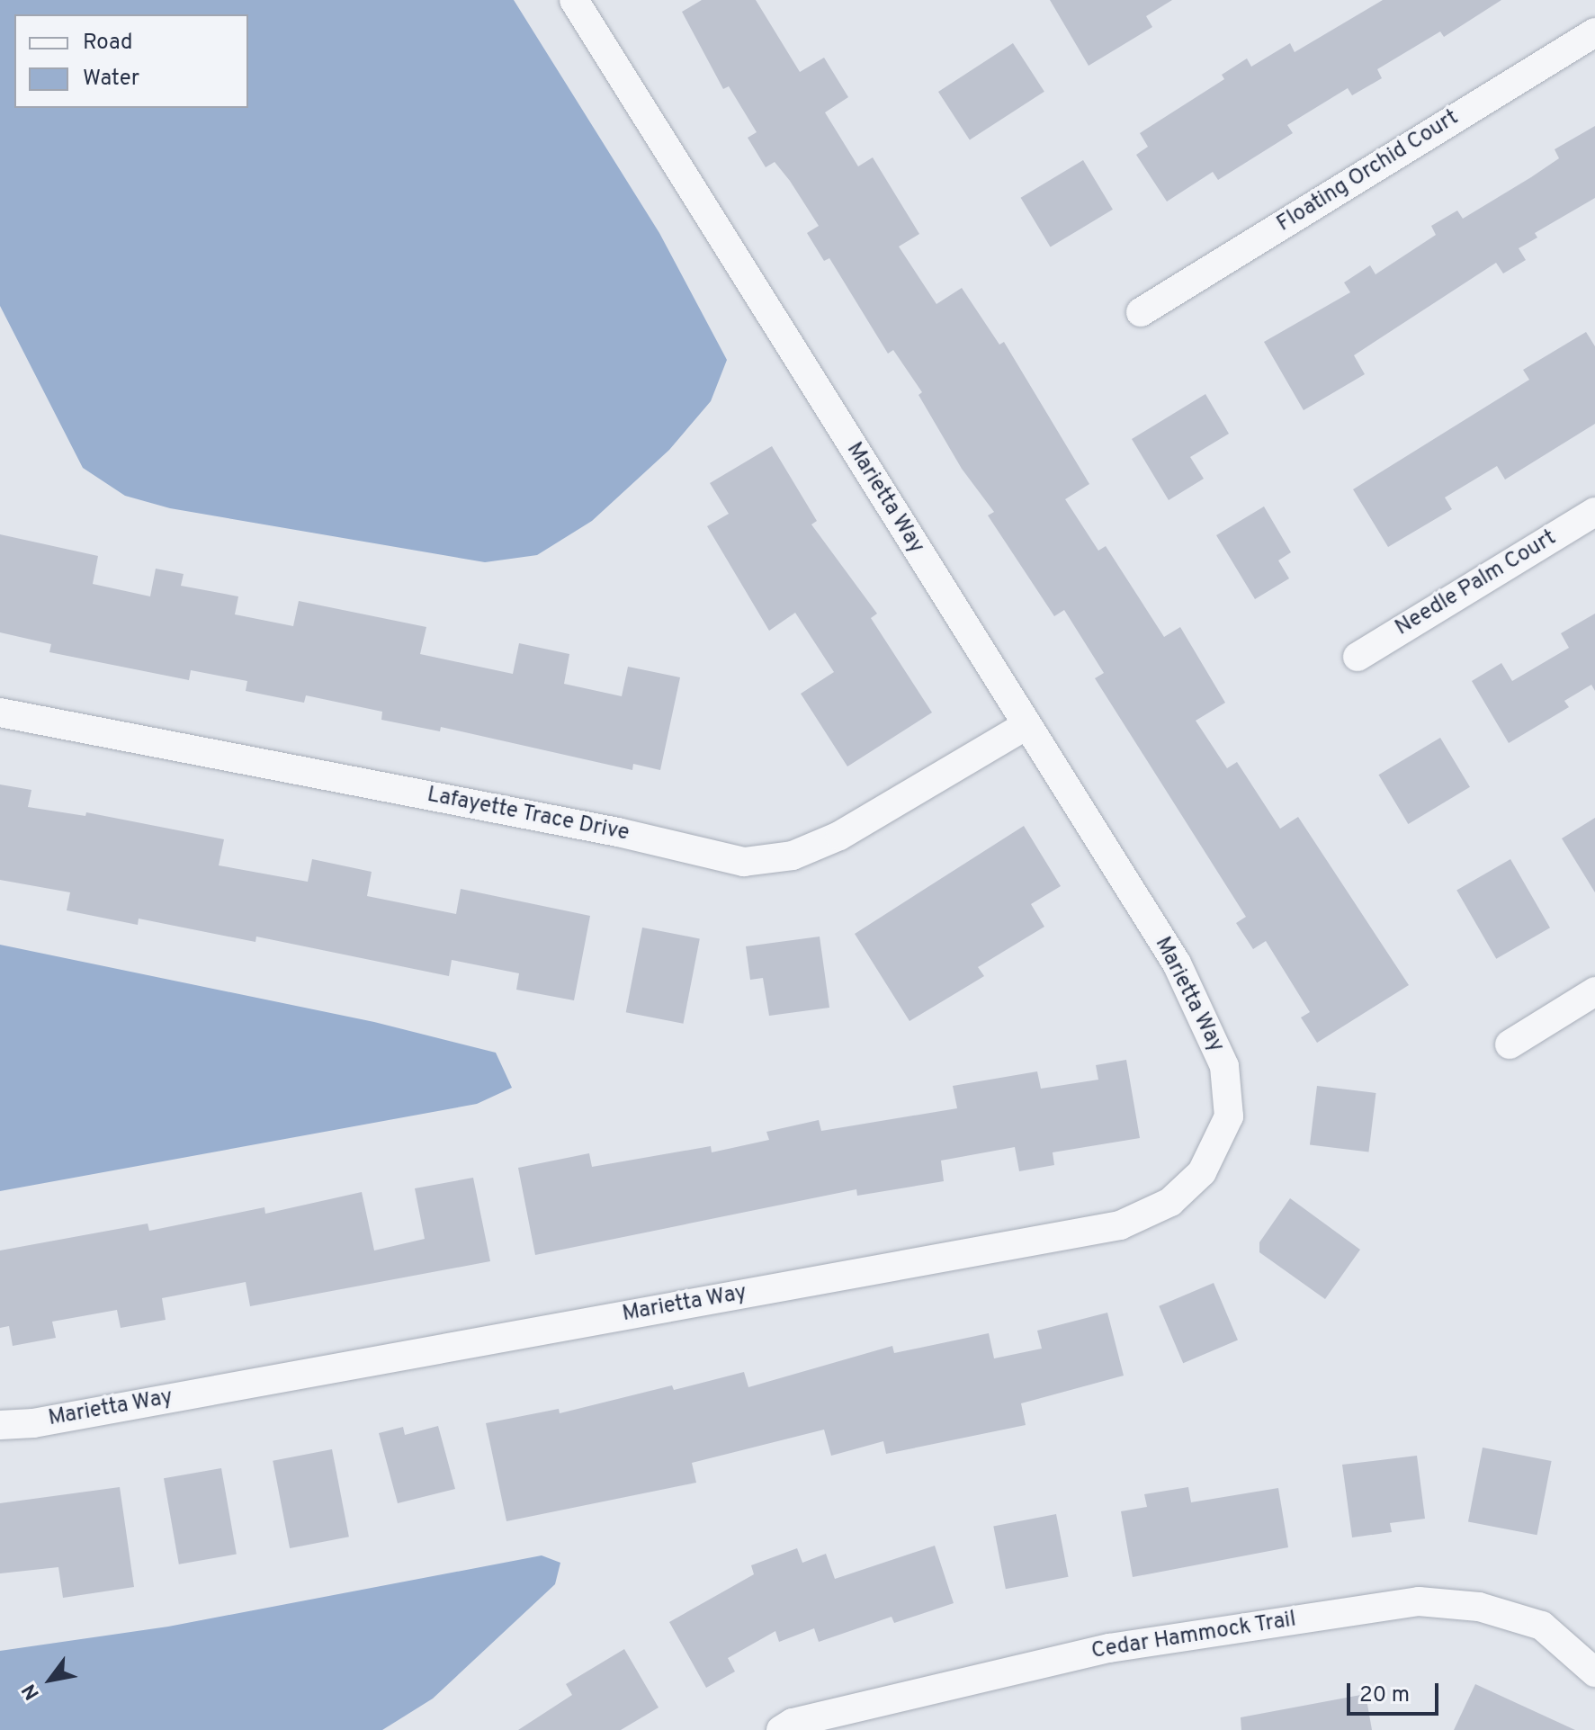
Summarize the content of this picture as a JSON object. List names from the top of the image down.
{
  "streets": {
    "street": [
      "Floating Orchid Court",
      "Marietta Way",
      "Needle Palm Court",
      "Lafayette Trace Drive",
      "Cedar Hammock Trail"
    ]
  },
  "crossings": [
    ["Marietta Way", "Lafayette Trace Drive"]
  ],
  "legend": ["Road", "Water"],
  "scale_bar": "20 m",
  "north": "bottom left"
}
